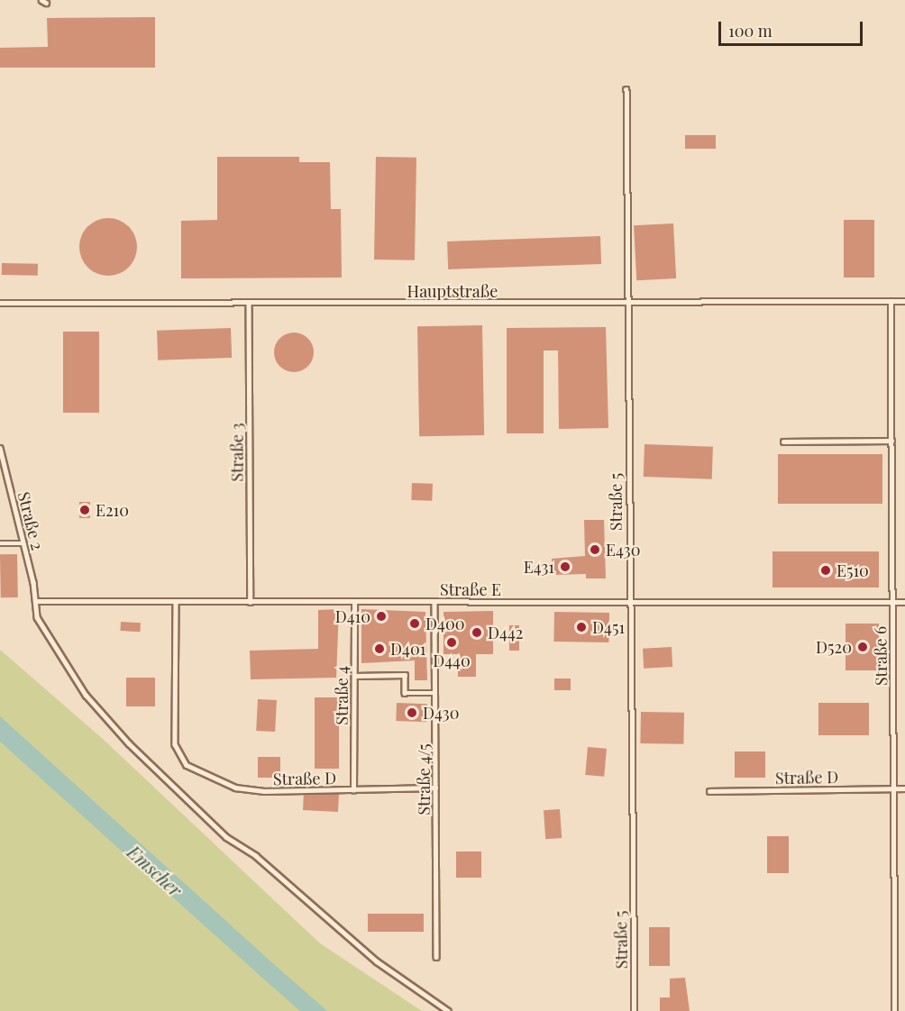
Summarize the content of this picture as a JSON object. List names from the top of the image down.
{
  "streets": {
    "lane": [
      "Hauptstraße",
      "Straße 3",
      "Straße 5",
      "Straße 2",
      "Straße E",
      "Straße 6",
      "Straße 4",
      "Straße D",
      "Straße 4/5"
    ]
  },
  "crossings": [
    ["Hauptstraße", "Straße 3"],
    ["Hauptstraße", "Straße 5"],
    ["Hauptstraße", "Straße 6"],
    ["Straße 3", "Straße E"],
    ["Straße 5", "Straße E"],
    ["Straße 2", "Straße E"],
    ["Straße E", "Straße 6"],
    ["Straße E", "Straße 4"],
    ["Straße E", "Straße D"],
    ["Straße E", "Straße 4/5"],
    ["Straße 6", "Straße D"],
    ["Straße 4", "Straße D"],
    ["Straße D", "Straße 4/5"]
  ],
  "water": ["Emscher"],
  "places": [
    "E210",
    "E430",
    "E431",
    "E510",
    "D410",
    "D400",
    "D451",
    "D442",
    "D440",
    "D520",
    "D401",
    "D430"
  ],
  "scale_bar": "100 m"
}
